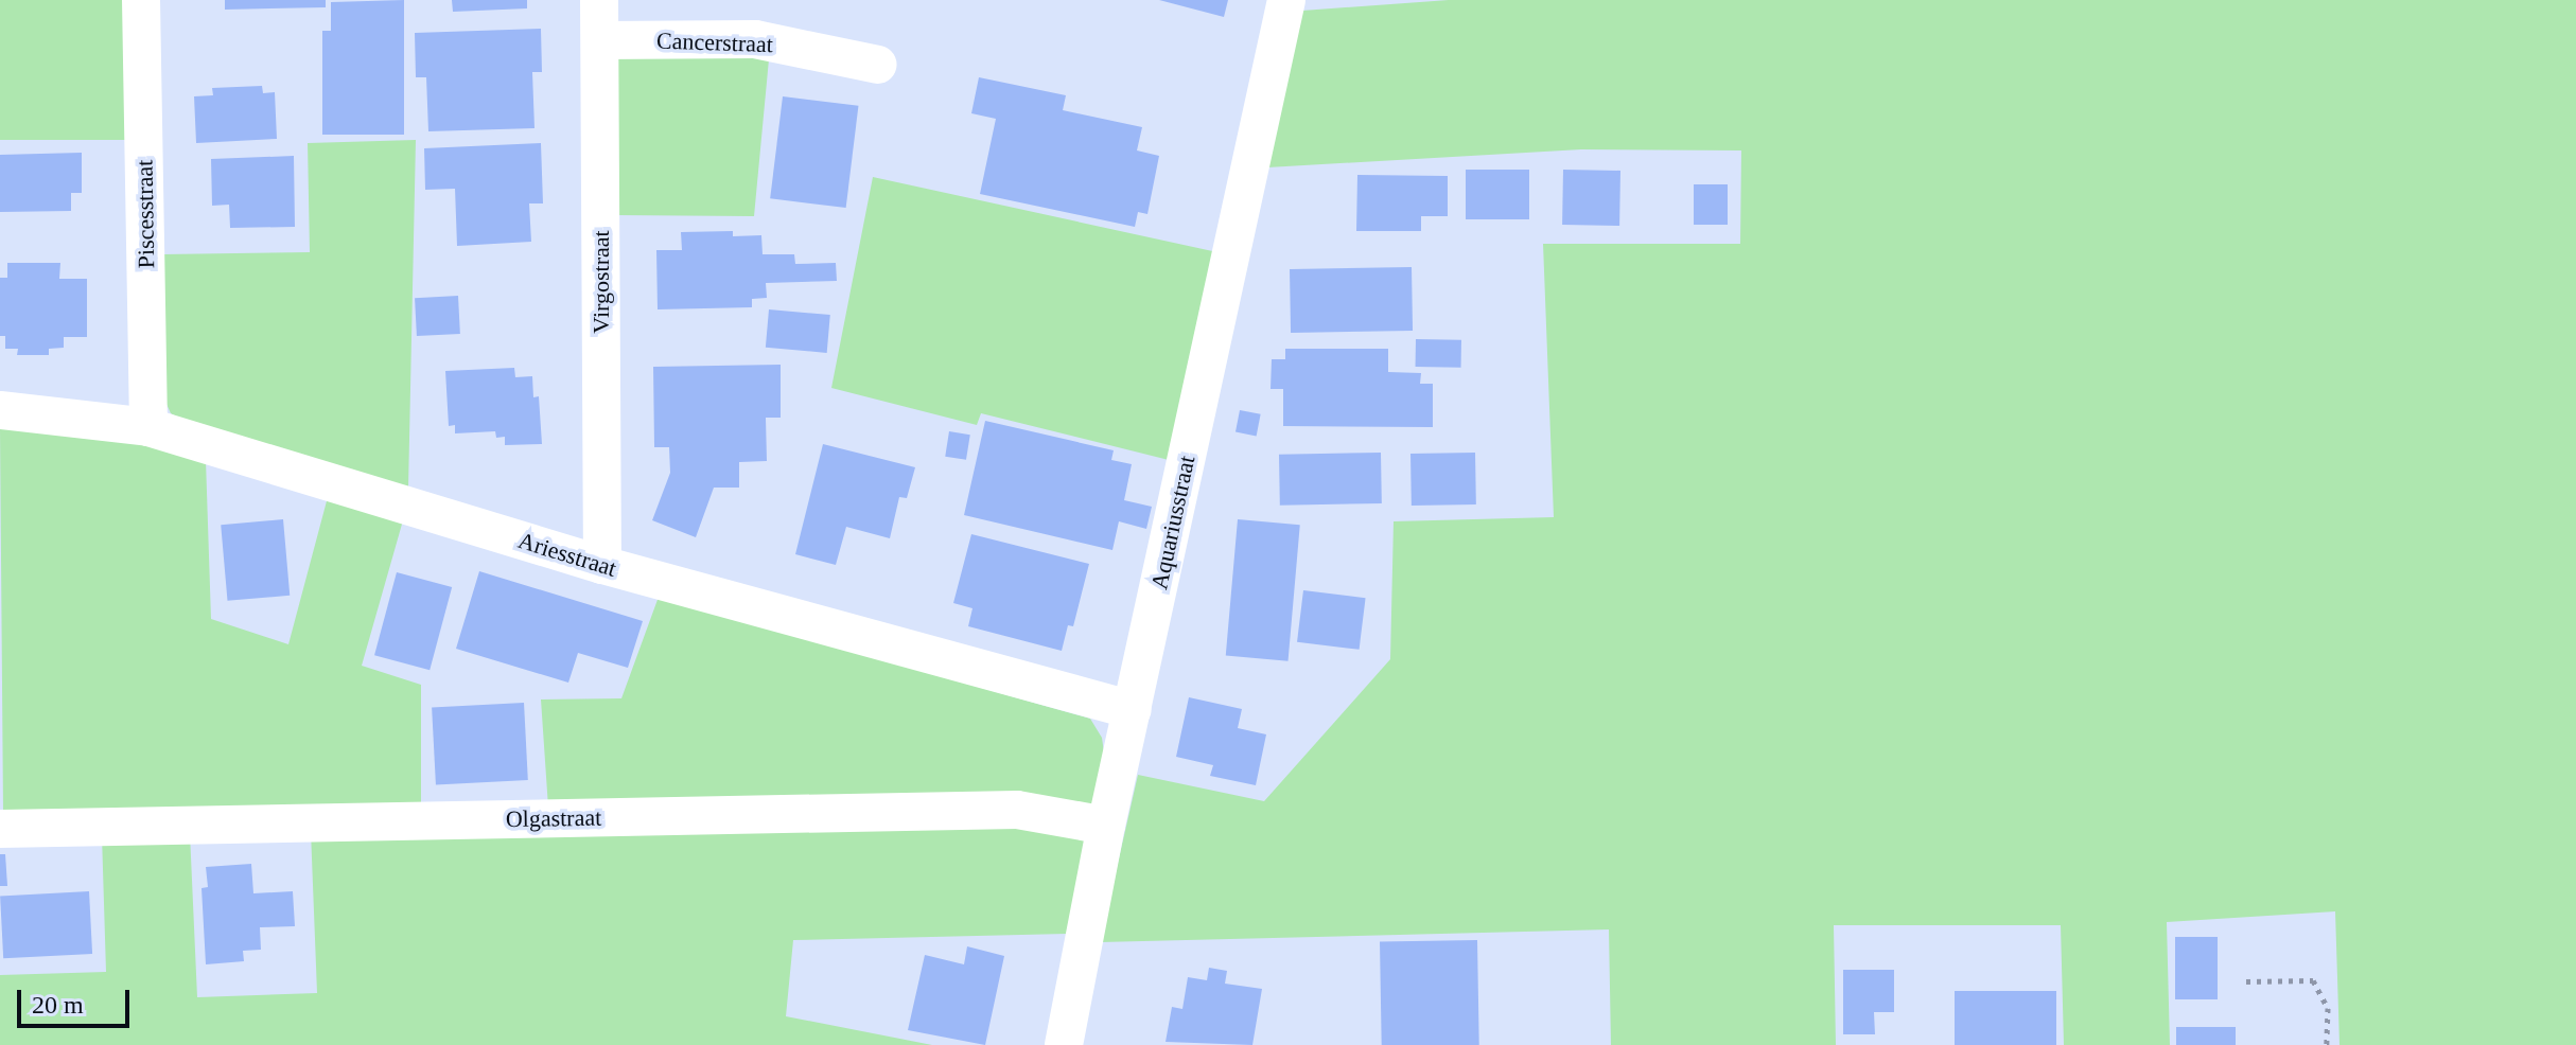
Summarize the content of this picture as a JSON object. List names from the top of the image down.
{
  "streets": {
    "street": [
      "Cancerstraat",
      "Piscesstraat",
      "Virgostraat",
      "Aquariusstraat",
      "Ariesstraat",
      "Olgastraat"
    ]
  },
  "crossings": [
    ["Cancerstraat", "Virgostraat"],
    ["Piscesstraat", "Ariesstraat"],
    ["Virgostraat", "Ariesstraat"],
    ["Aquariusstraat", "Ariesstraat"],
    ["Aquariusstraat", "Olgastraat"]
  ],
  "scale_bar": "20 m"
}
